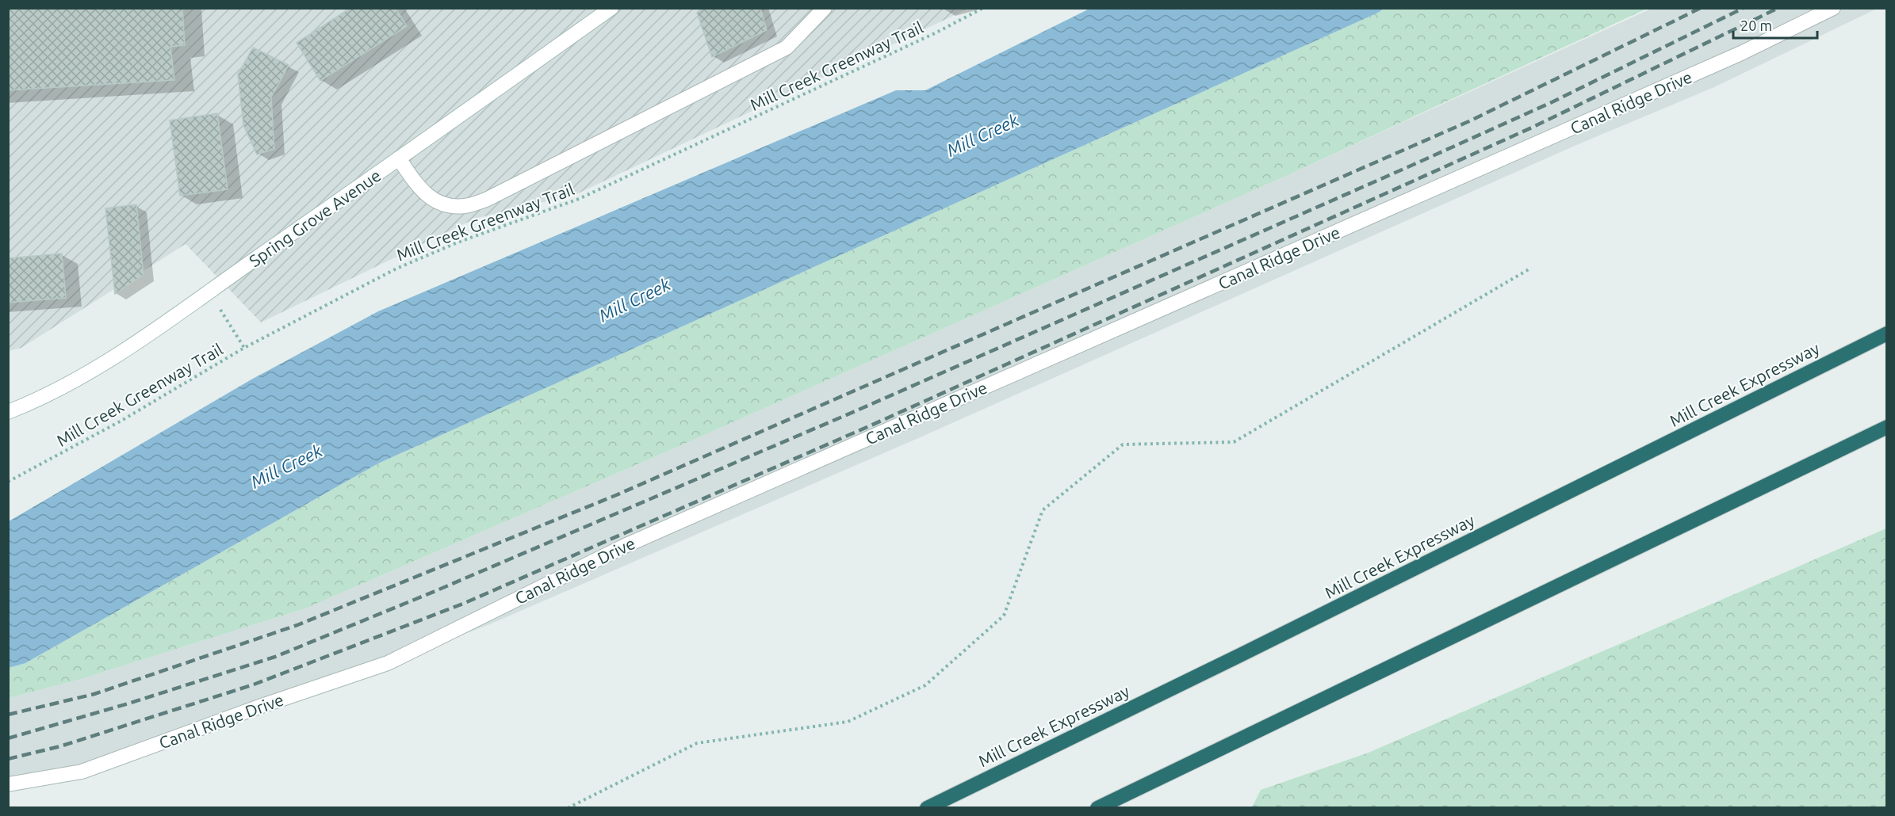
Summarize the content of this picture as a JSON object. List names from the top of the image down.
{
  "streets": {
    "highway": ["Mill Creek Expressway"],
    "main road": ["Canal Ridge Drive", "Spring Grove Avenue"],
    "path": ["Mill Creek Greenway Trail"]
  },
  "water": ["Mill Creek"],
  "scale_bar": "20 m"
}
